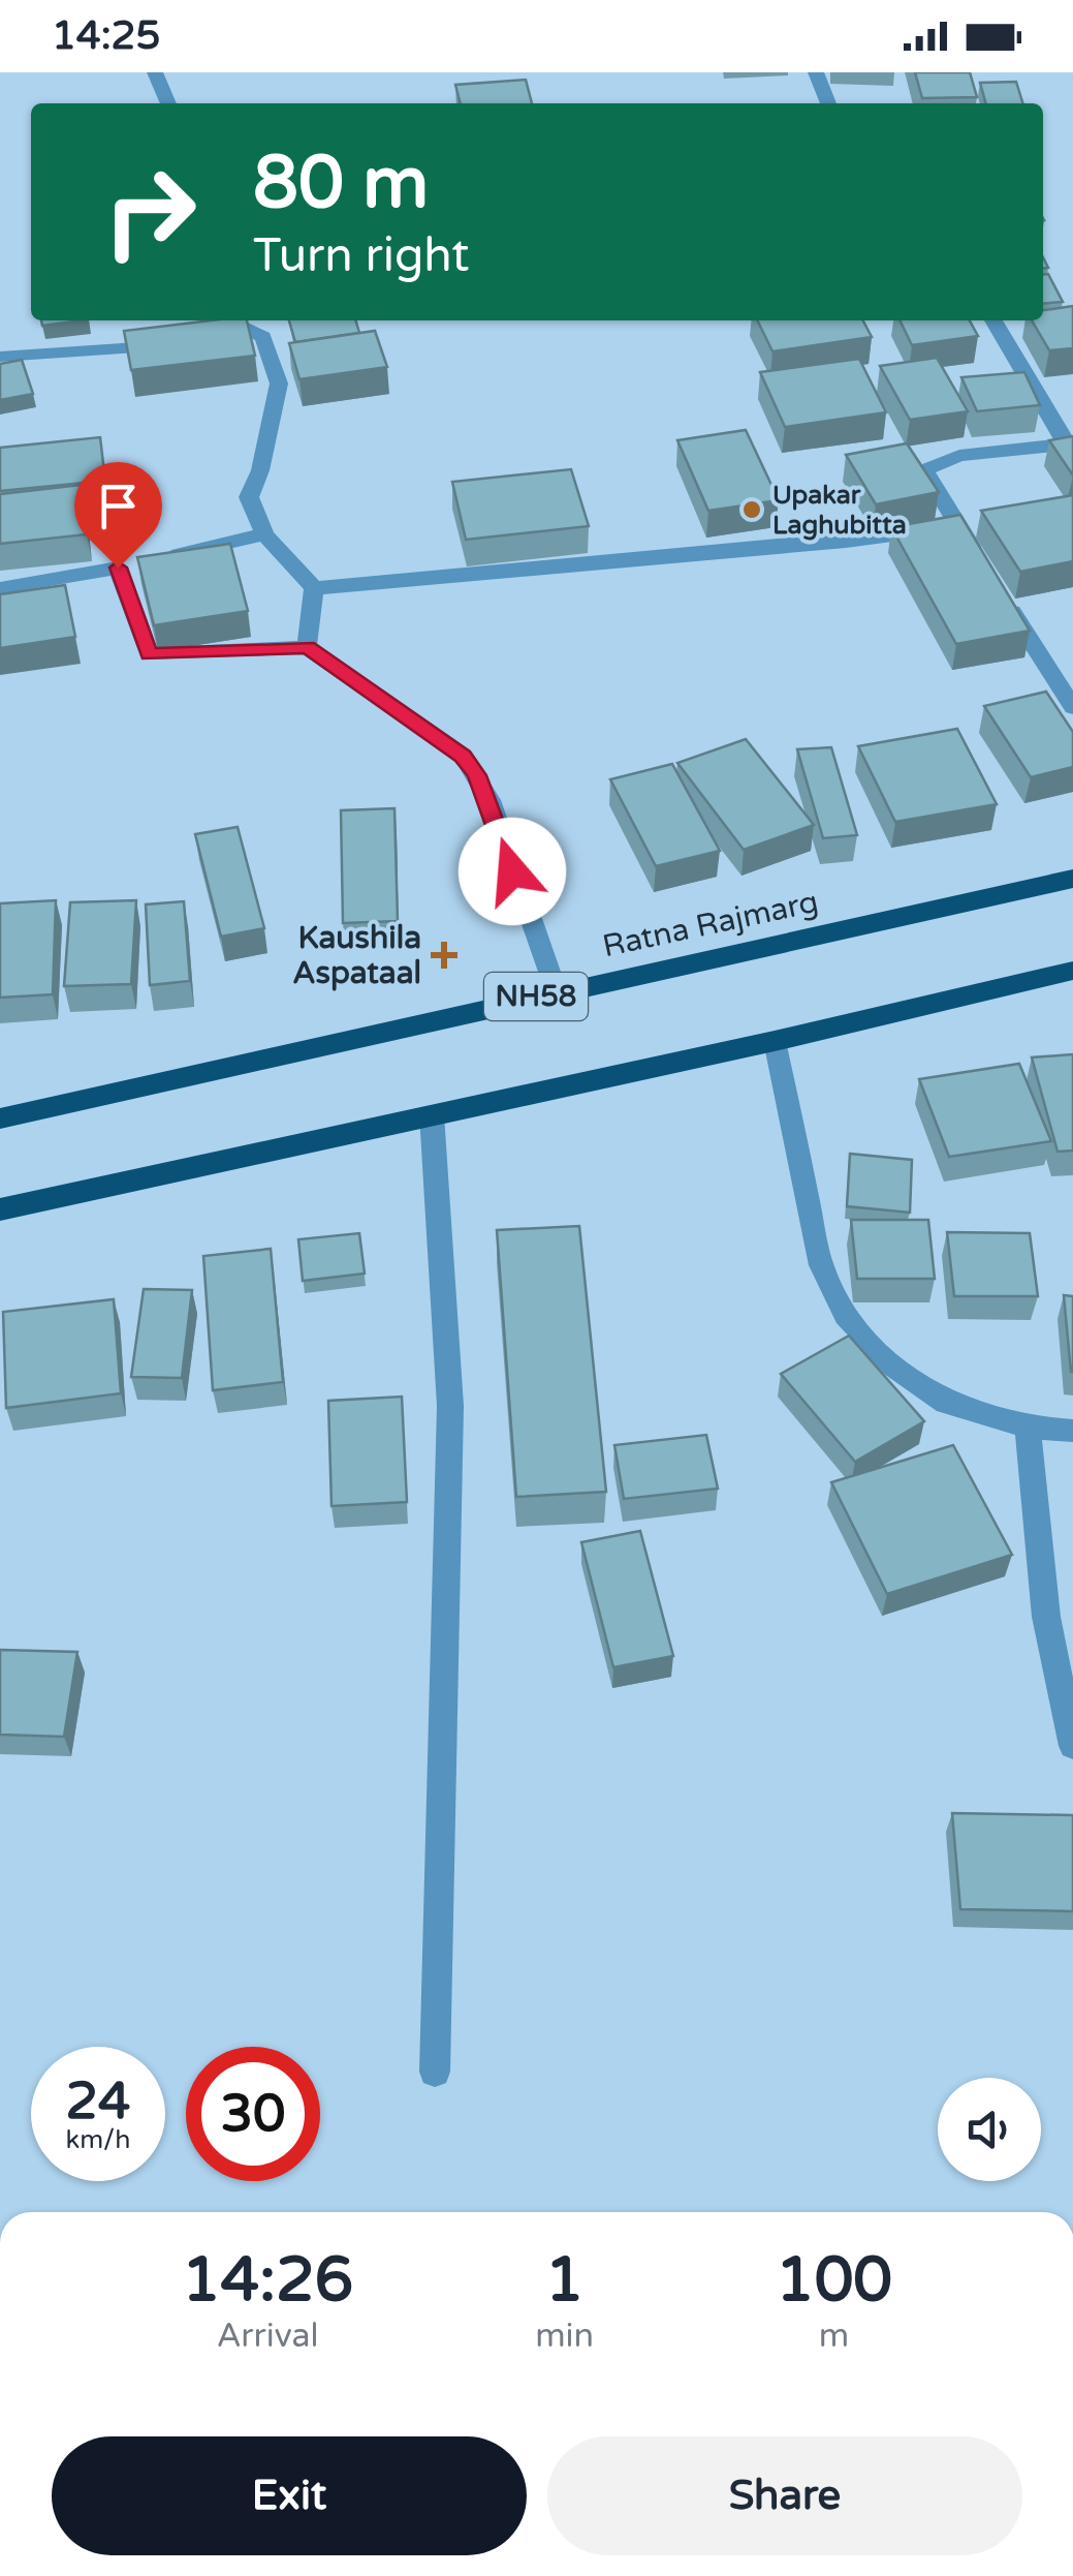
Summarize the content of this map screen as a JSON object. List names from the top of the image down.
{
  "streets": {
    "highway": ["Ratna Rajmarg", "NH58"]
  },
  "places": {
    "other": ["Upakar Laghubitta"],
    "health": ["Kaushila Aspataal"]
  },
  "page": {
    "status": "14:25",
    "turn": ["80 m", "Turn right"],
    "speed": "24 km/h",
    "limit": "30",
    "eta": [
      "14:26",
      "Arrival",
      "1",
      "min",
      "100",
      "m"
    ],
    "buttons": ["Exit", "Share"]
  }
}
